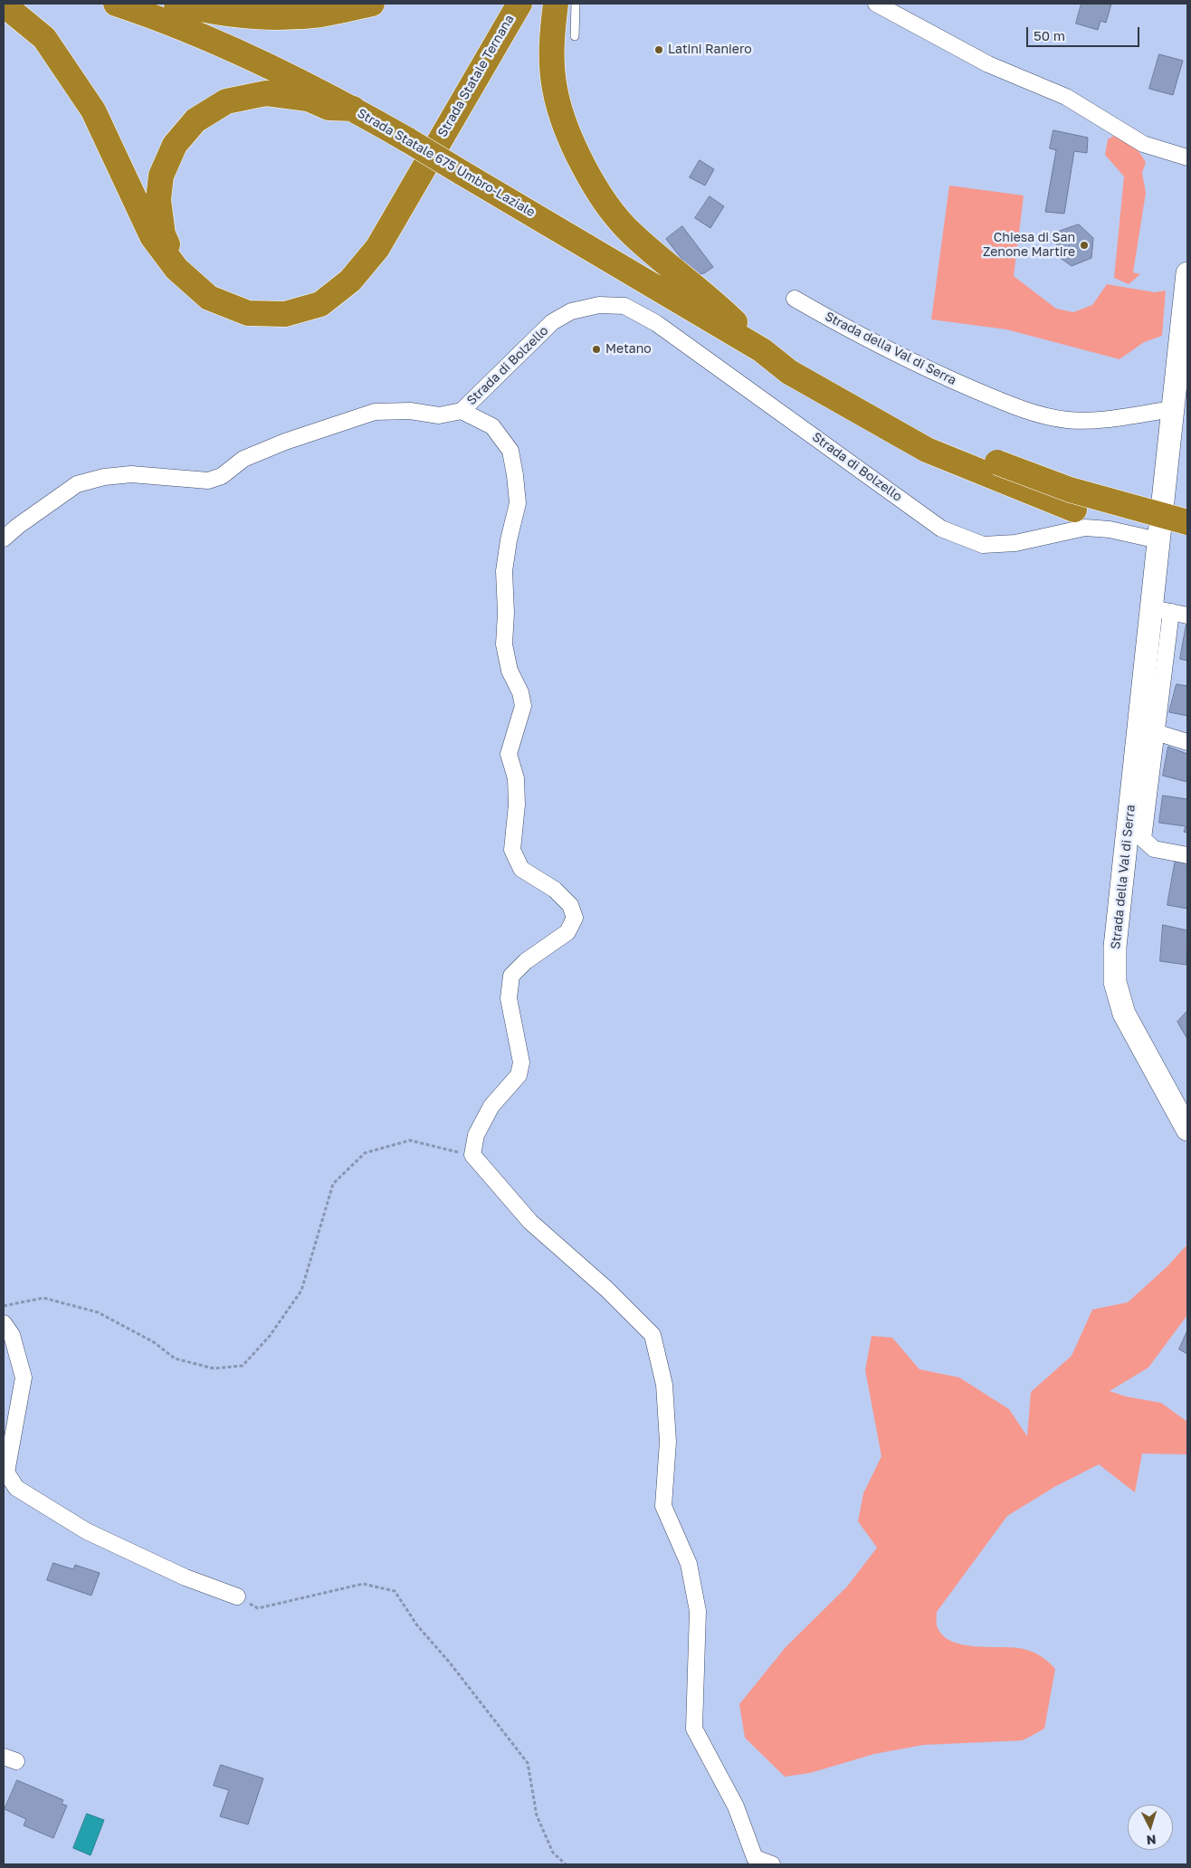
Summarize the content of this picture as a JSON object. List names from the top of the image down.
{
  "streets": {
    "highway": ["Strada Statale Ternana", "Strada Statale 675 Umbro-Laziale"],
    "street": ["Strada della Val di Serra", "Strada di Bolzello"]
  },
  "crossings": [
    ["Strada della Val di Serra", "Strada di Bolzello"]
  ],
  "places": ["Latini Raniero", "Chiesa di San Zenone Martire", "Metano"],
  "scale_bar": "50 m",
  "north": "bottom"
}
